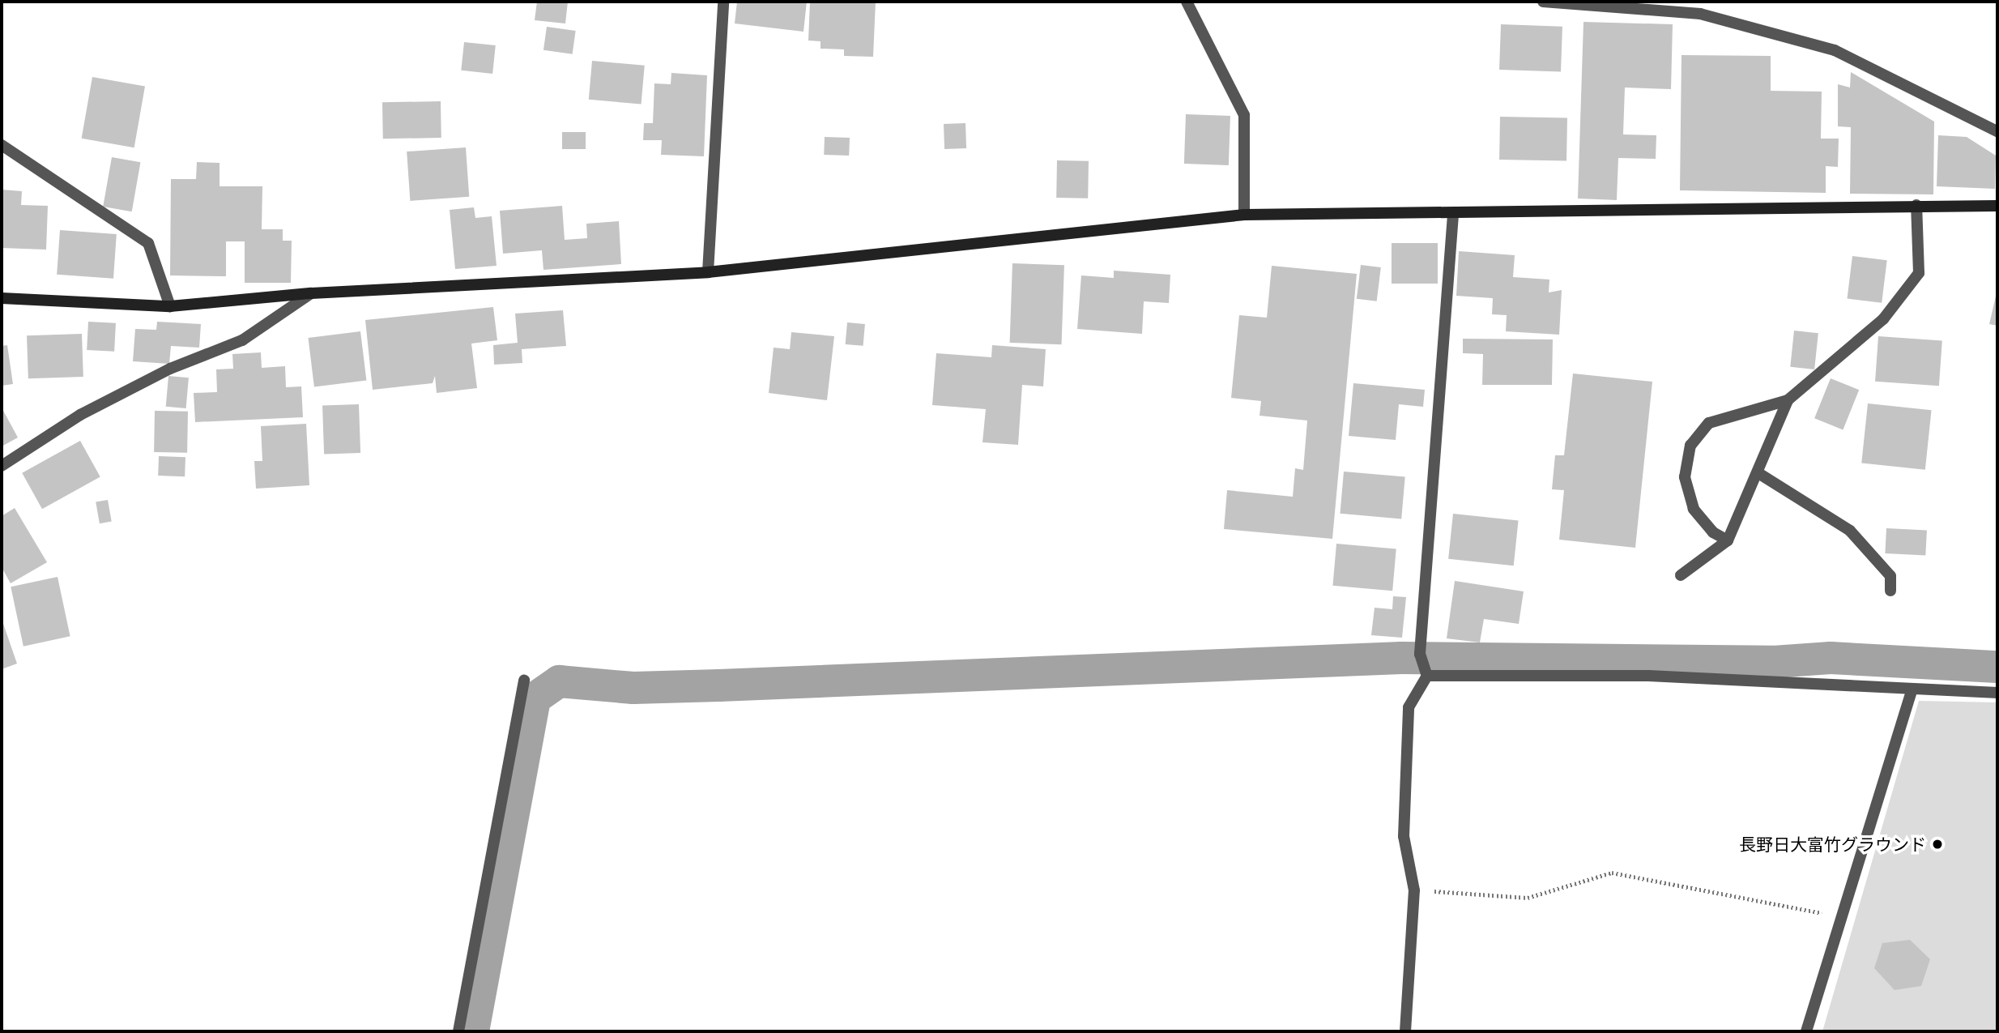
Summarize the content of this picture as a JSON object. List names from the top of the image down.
{
  "places": ["長野日大富竹グラウンド"]
}
